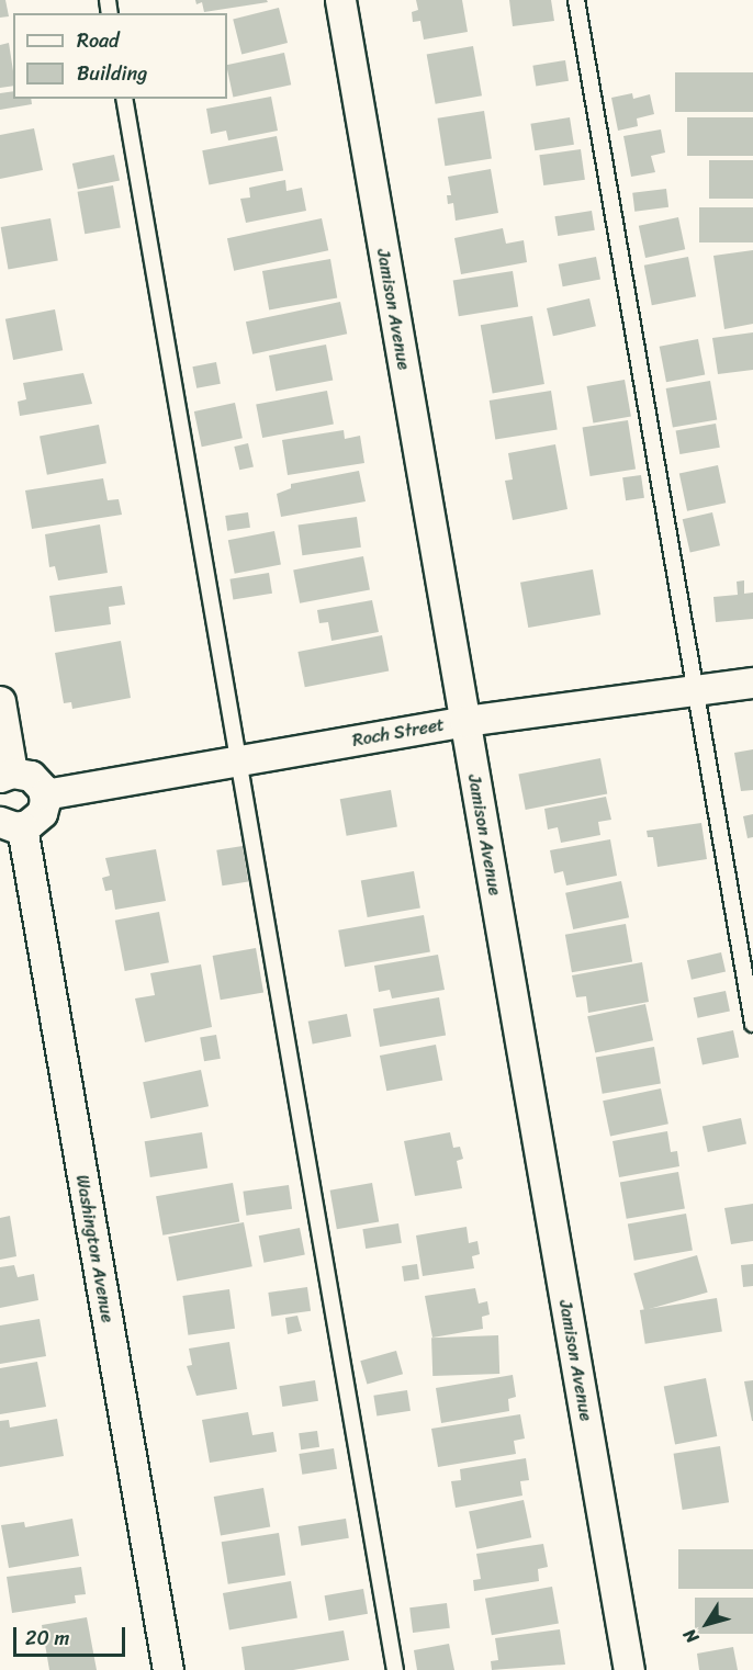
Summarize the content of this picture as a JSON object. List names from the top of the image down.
{
  "streets": {
    "street": ["Jamison Avenue", "Roch Street", "Washington Avenue"]
  },
  "crossings": [
    ["Jamison Avenue", "Roch Street"]
  ],
  "legend": ["Road", "Building"],
  "scale_bar": "20 m",
  "north": "bottom left"
}
